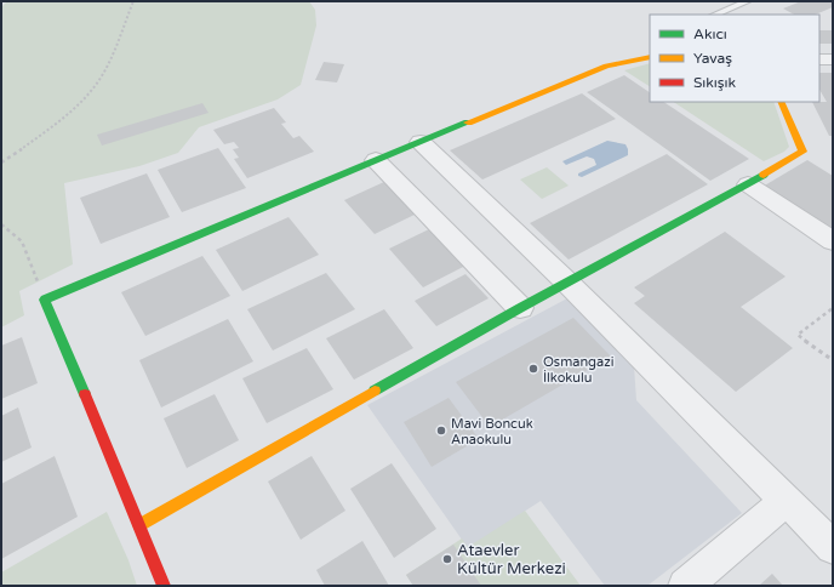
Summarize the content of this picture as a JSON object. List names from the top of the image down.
{
  "places": ["Osmangazi İlkokulu", "Mavi Boncuk Anaokulu", "Ataevler Kültür Merkezi"],
  "legend": ["Akıcı", "Yavaş", "Sıkışık"]
}
